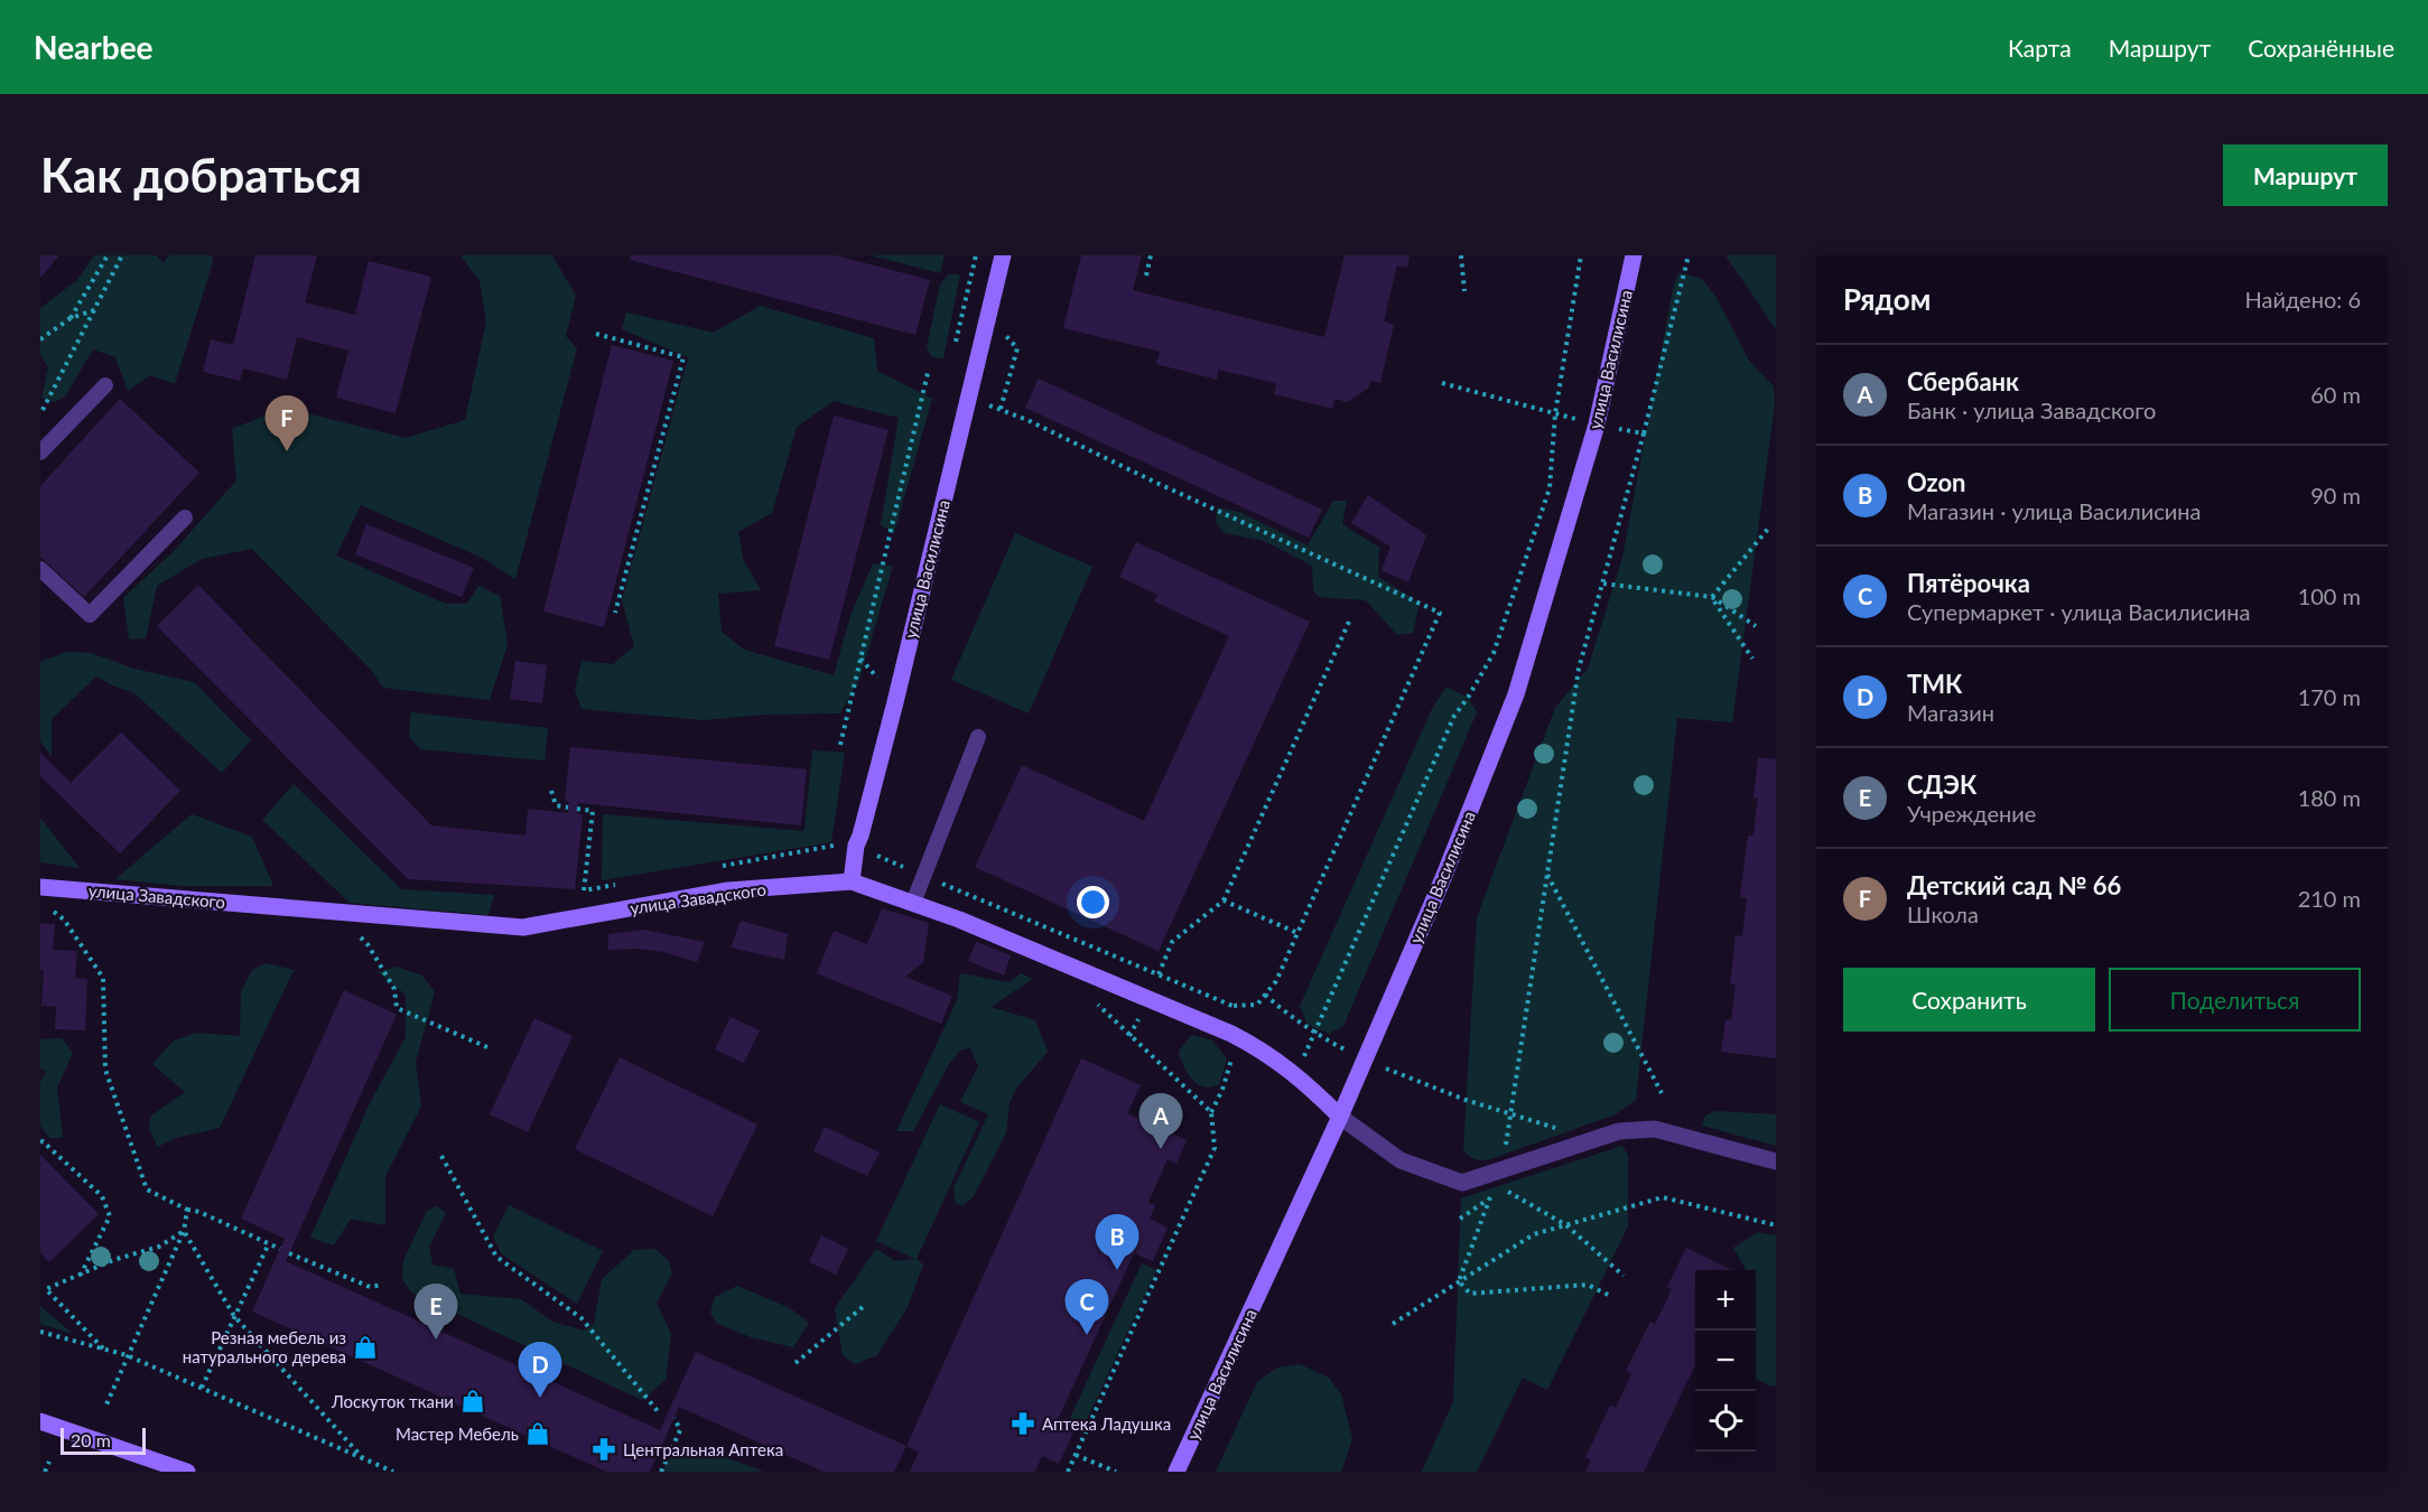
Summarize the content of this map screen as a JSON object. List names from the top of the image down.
{
  "streets": {
    "street": ["улица Василисина", "улица Завадского"]
  },
  "crossings": [
    ["улица Василисина", "улица Завадского"]
  ],
  "places": {
    "shop": ["Резная мебель из натурального дерева", "Лоскуток ткани", "Мастер Мебель"],
    "pharmacy": ["Аптека Ладушка", "Центральная Аптека"]
  },
  "scale_bar": "20 m",
  "page": {
    "header": "Nearbee",
    "nav": ["Карта", "Маршрут", "Сохранённые"],
    "buttons": [
      "Маршрут",
      ["Сохранить", "Поделиться"]
    ],
    "title": "Как добраться",
    "heading": ["Рядом", "Найдено: 6"],
    "list": [
      {
        "mark": "A",
        "name": "Сбербанк",
        "note": "Банк · улица Завадского",
        "value": "60 m"
      },
      {
        "mark": "B",
        "name": "Ozon",
        "note": "Магазин · улица Василисина",
        "value": "90 m"
      },
      {
        "mark": "C",
        "name": "Пятёрочка",
        "note": "Супермаркет · улица Василисина",
        "value": "100 m"
      },
      {
        "mark": "D",
        "name": "ТМК",
        "note": "Магазин",
        "value": "170 m"
      },
      {
        "mark": "E",
        "name": "СДЭК",
        "note": "Учреждение",
        "value": "180 m"
      },
      {
        "mark": "F",
        "name": "Детский сад № 66",
        "note": "Школа",
        "value": "210 m"
      }
    ],
    "pins": [
      "F",
      "A",
      "B",
      "C",
      "E",
      "D"
    ],
    "map_buttons": ["+", "−"],
    "scale": "20 m"
  }
}
